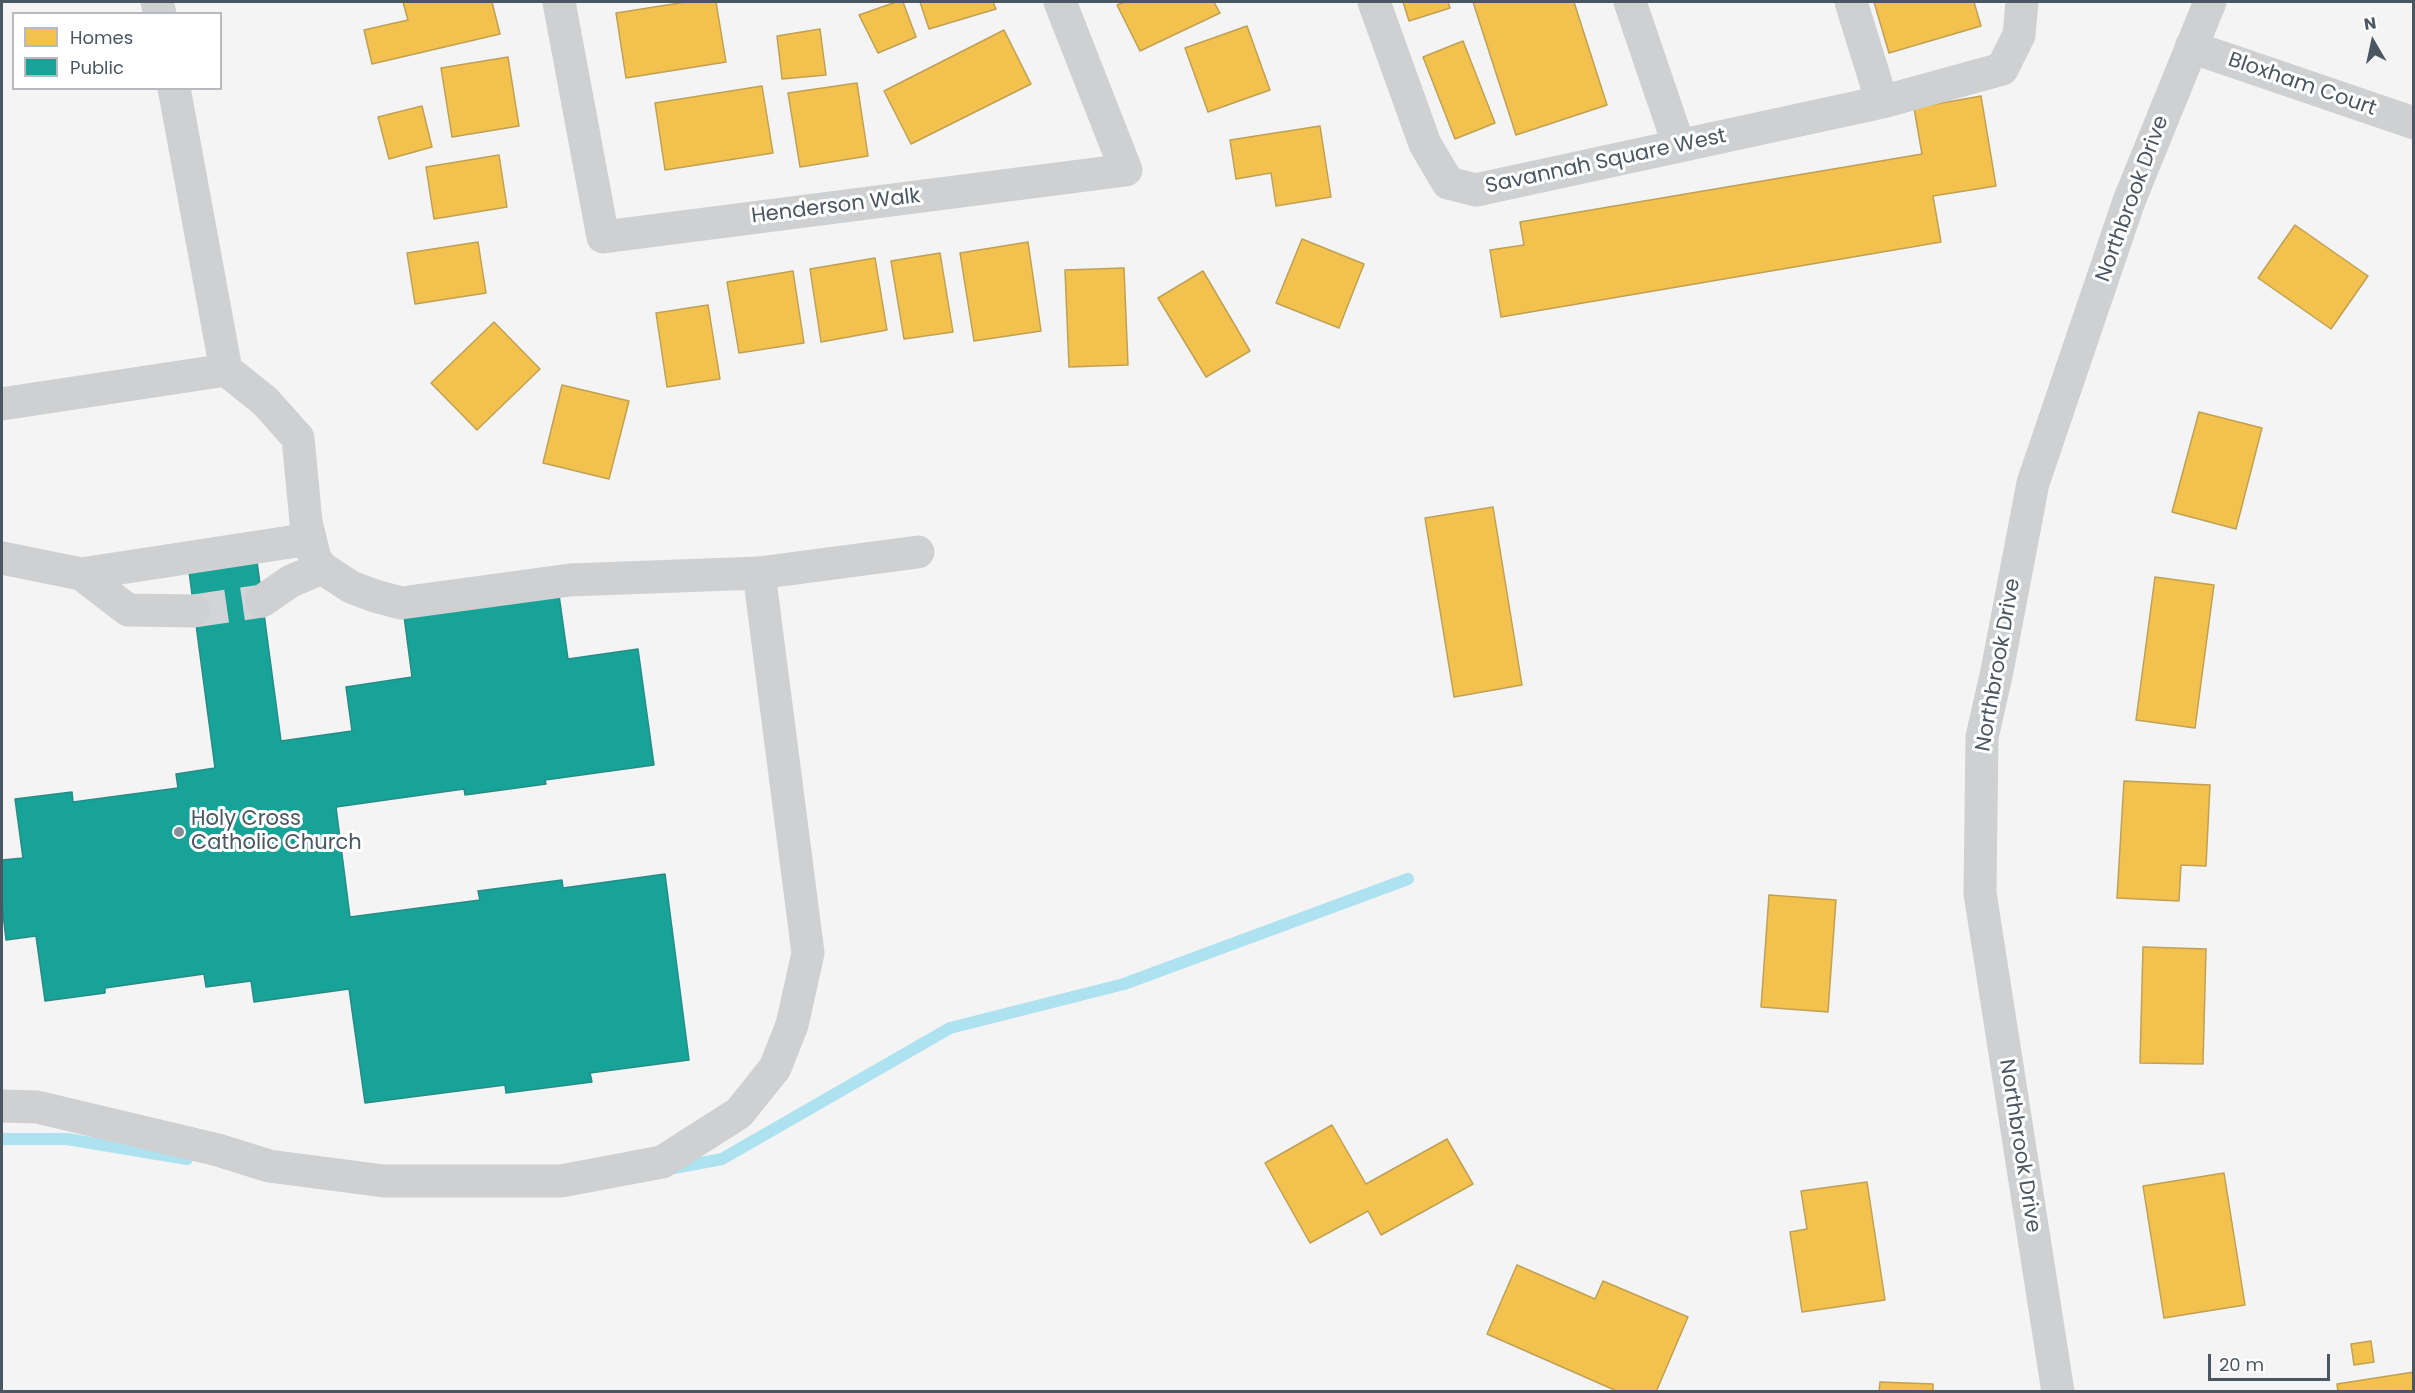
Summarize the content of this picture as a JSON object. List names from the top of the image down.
{
  "streets": {
    "street": [
      "Bloxham Court",
      "Savannah Square West",
      "Northbrook Drive",
      "Henderson Walk"
    ]
  },
  "crossings": [
    ["Bloxham Court", "Northbrook Drive"]
  ],
  "places": ["Holy Cross Catholic Church"],
  "legend": ["Homes", "Public"],
  "scale_bar": "20 m",
  "north": "top"
}
